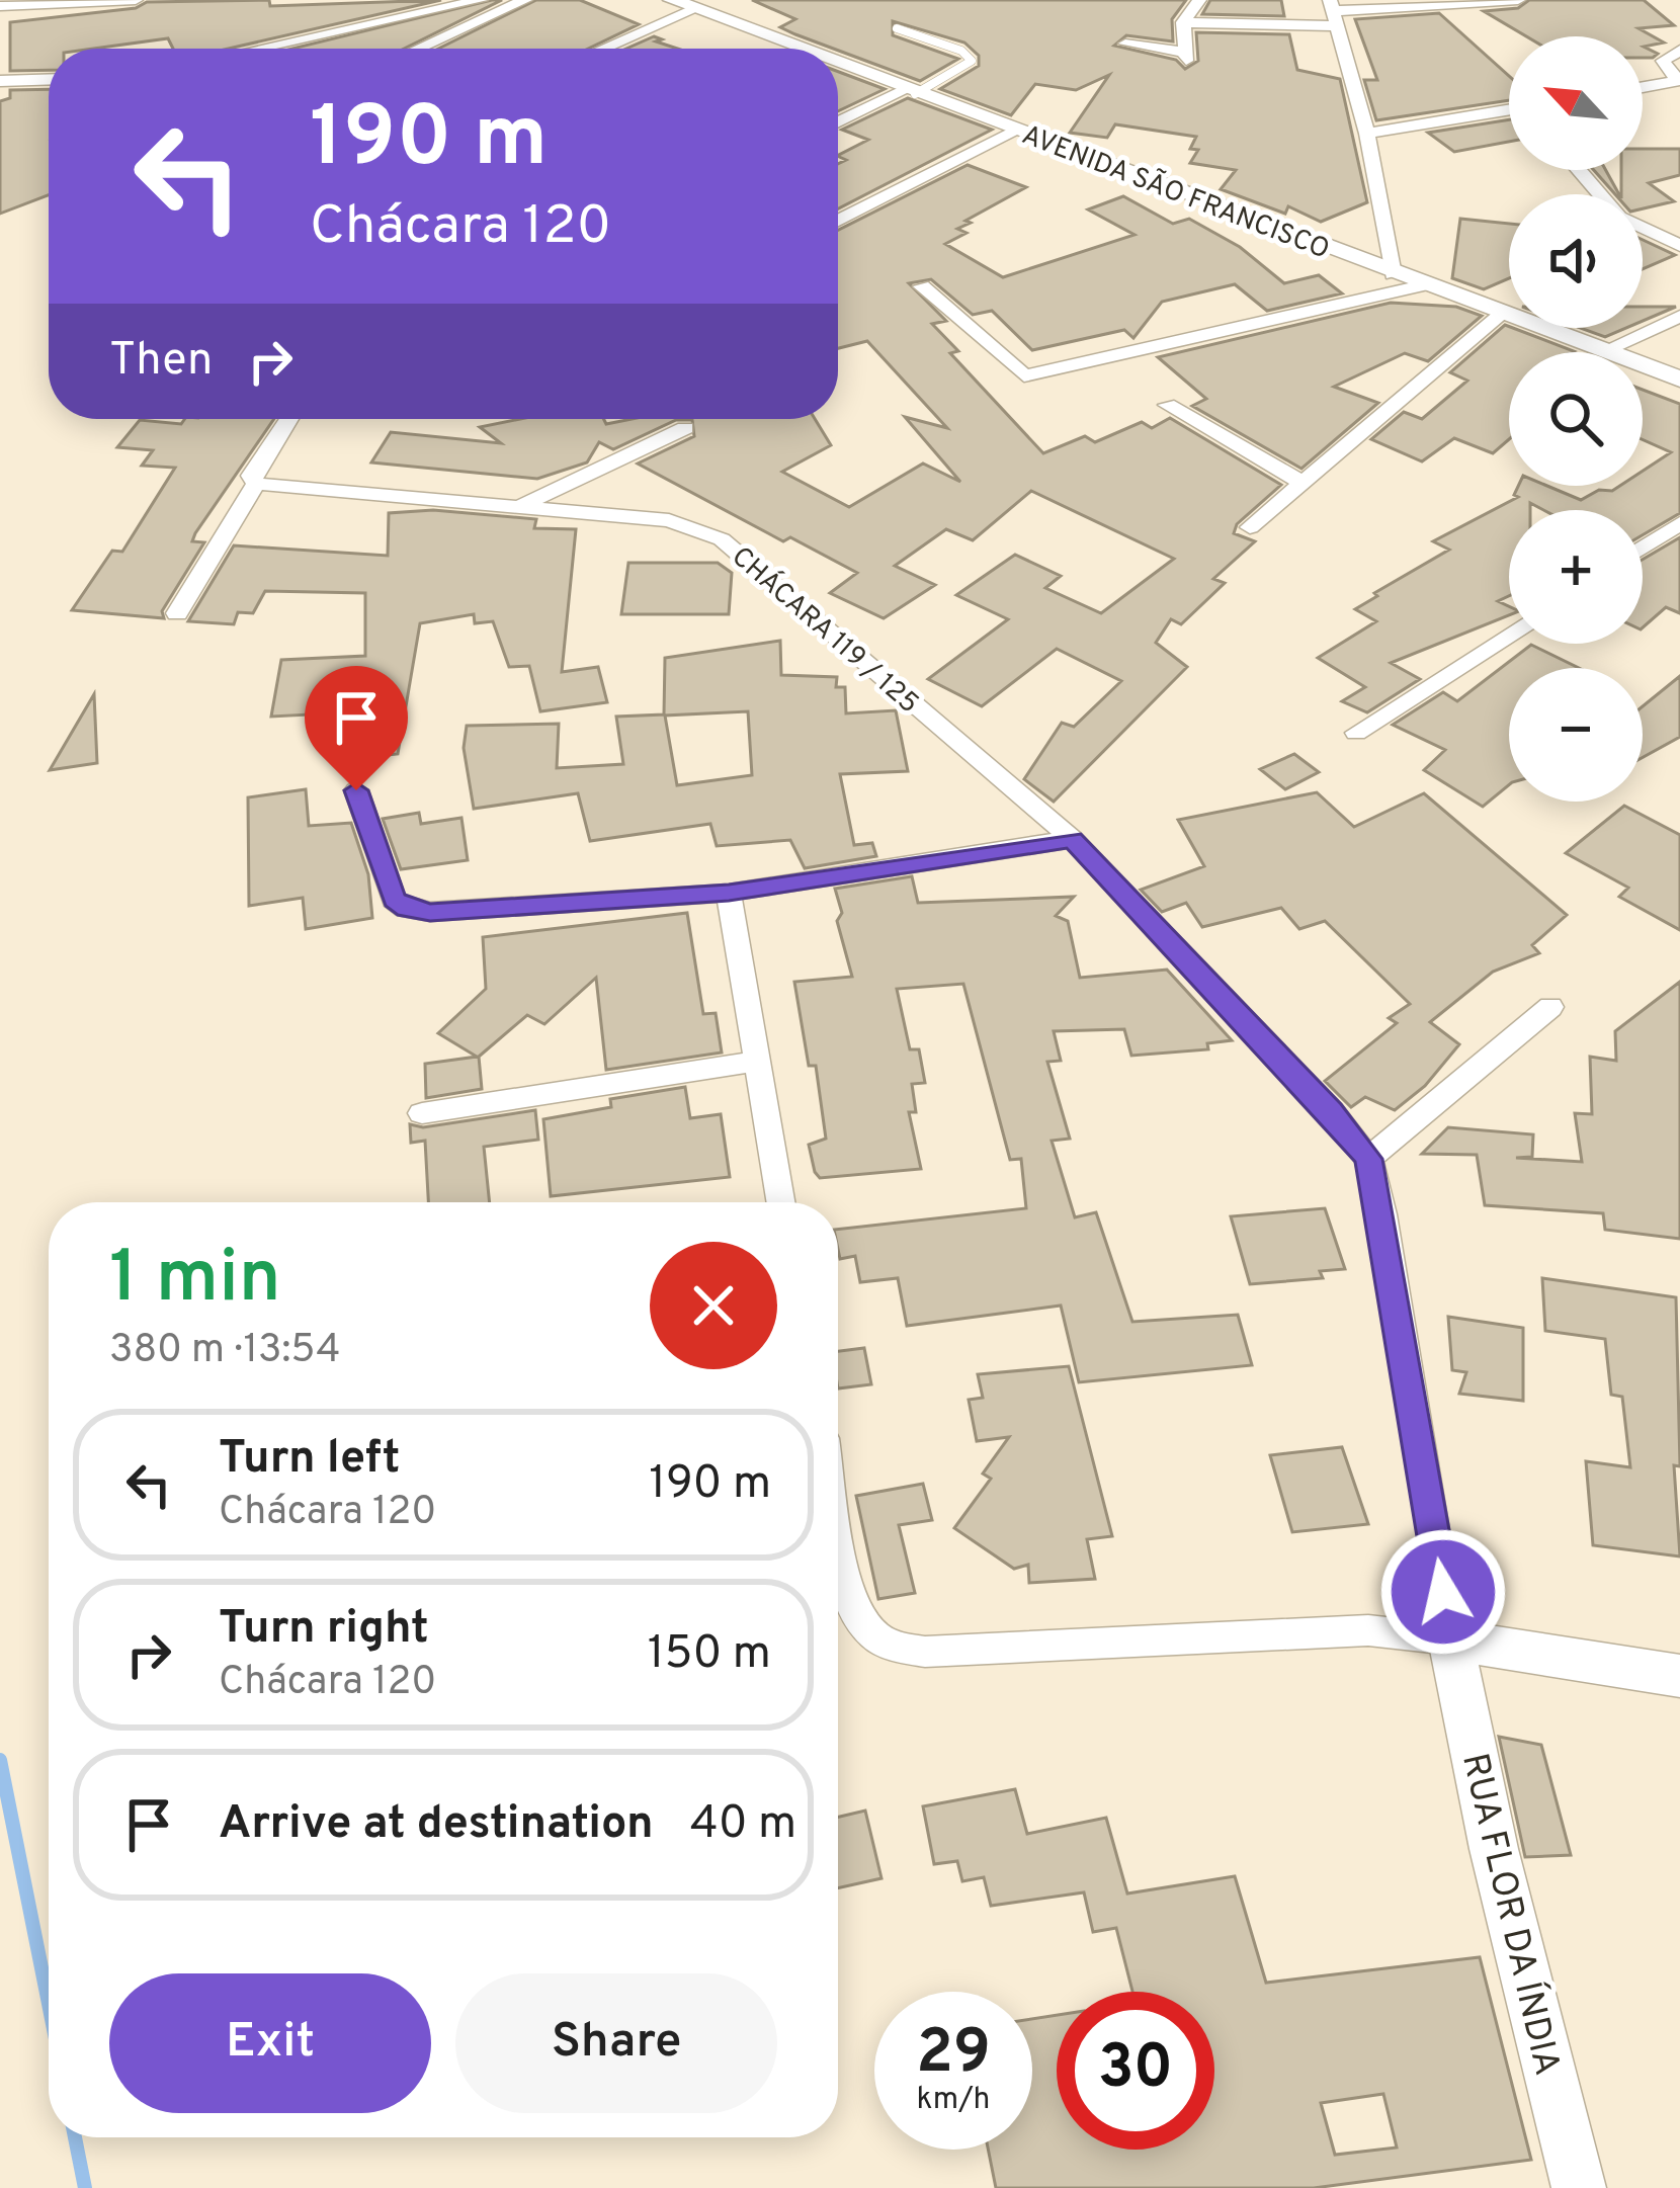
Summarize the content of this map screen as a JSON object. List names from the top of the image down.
{
  "streets": {
    "street": ["AVENIDA SÃO FRANCISCO", "CHÁCARA 119 / 125", "RUA FLOR DA ÍNDIA"]
  },
  "north": "top left",
  "page": {
    "map_buttons": ["+", "−"],
    "turn": ["190 m", "Chácara 120"],
    "then": "Then",
    "heading": ["1 min", "380 m · 13:54"],
    "list": [
      {
        "name": "Turn left",
        "note": "Chácara 120",
        "value": "190 m"
      },
      {
        "name": "Turn right",
        "note": "Chácara 120",
        "value": "150 m"
      },
      {
        "name": "Arrive at destination",
        "value": "40 m"
      }
    ],
    "buttons": ["Exit", "Share"],
    "speed": "29 km/h",
    "limit": "30"
  }
}
